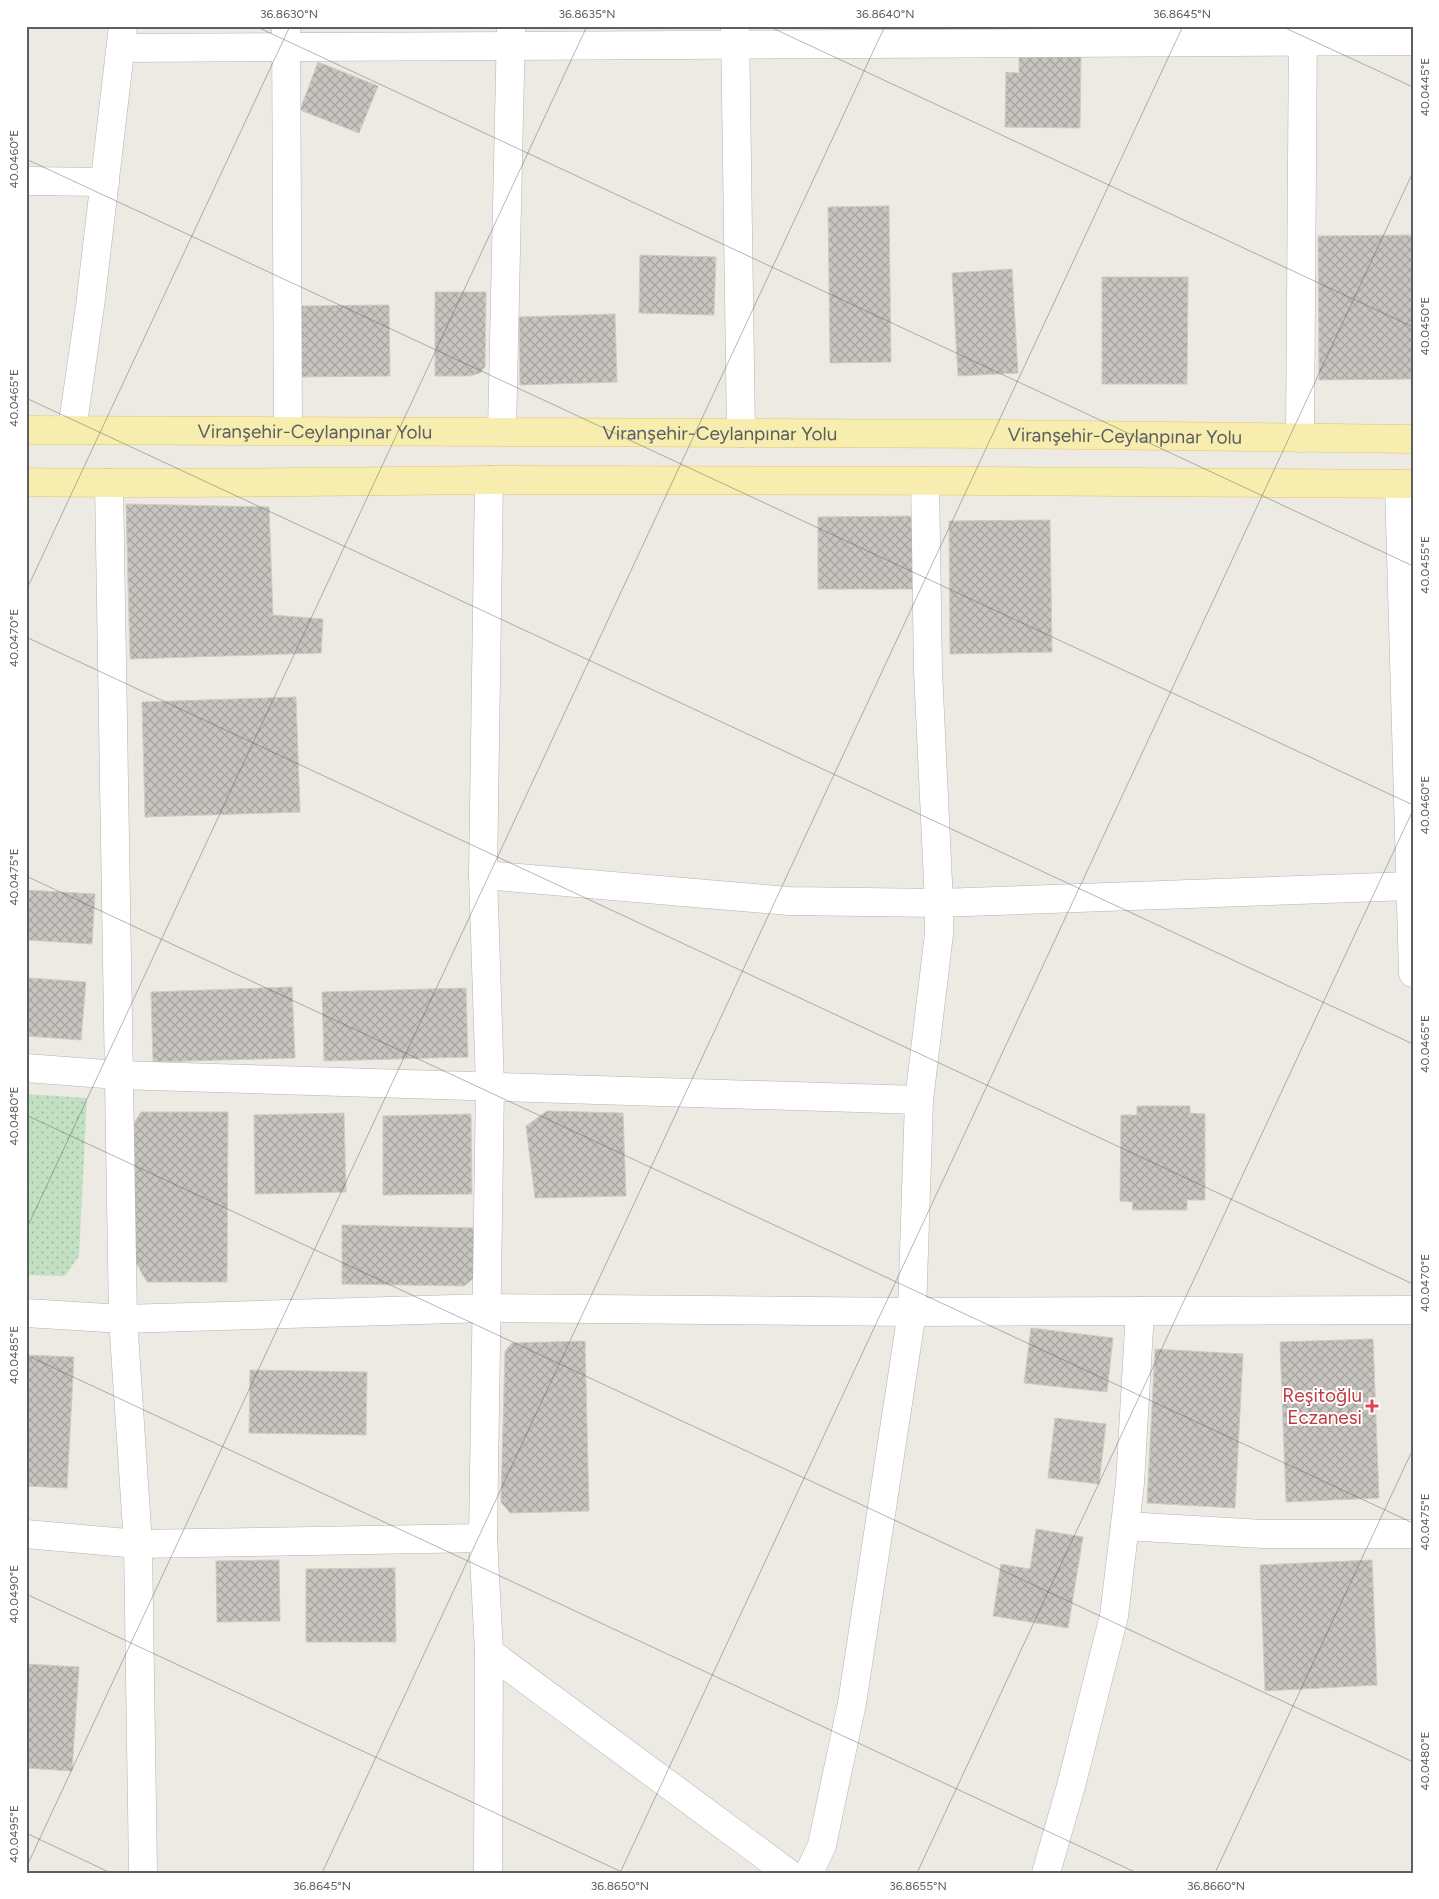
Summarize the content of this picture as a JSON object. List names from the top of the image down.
{
  "streets": {
    "main road": ["Viranşehir-Ceylanpınar Yolu"]
  },
  "places": {
    "health": ["Reşitoğlu Eczanesi"]
  },
  "coordinates": [
    "36.8630°N",
    "36.8635°N",
    "36.8640°N",
    "36.8645°N",
    "40.0445°E",
    "40.0460°E",
    "40.0450°E",
    "40.0465°E",
    "40.0455°E",
    "40.0470°E",
    "40.0475°E",
    "40.0480°E",
    "40.0485°E",
    "40.0490°E",
    "40.0495°E",
    "36.8650°N",
    "36.8655°N",
    "36.8660°N"
  ]
}
